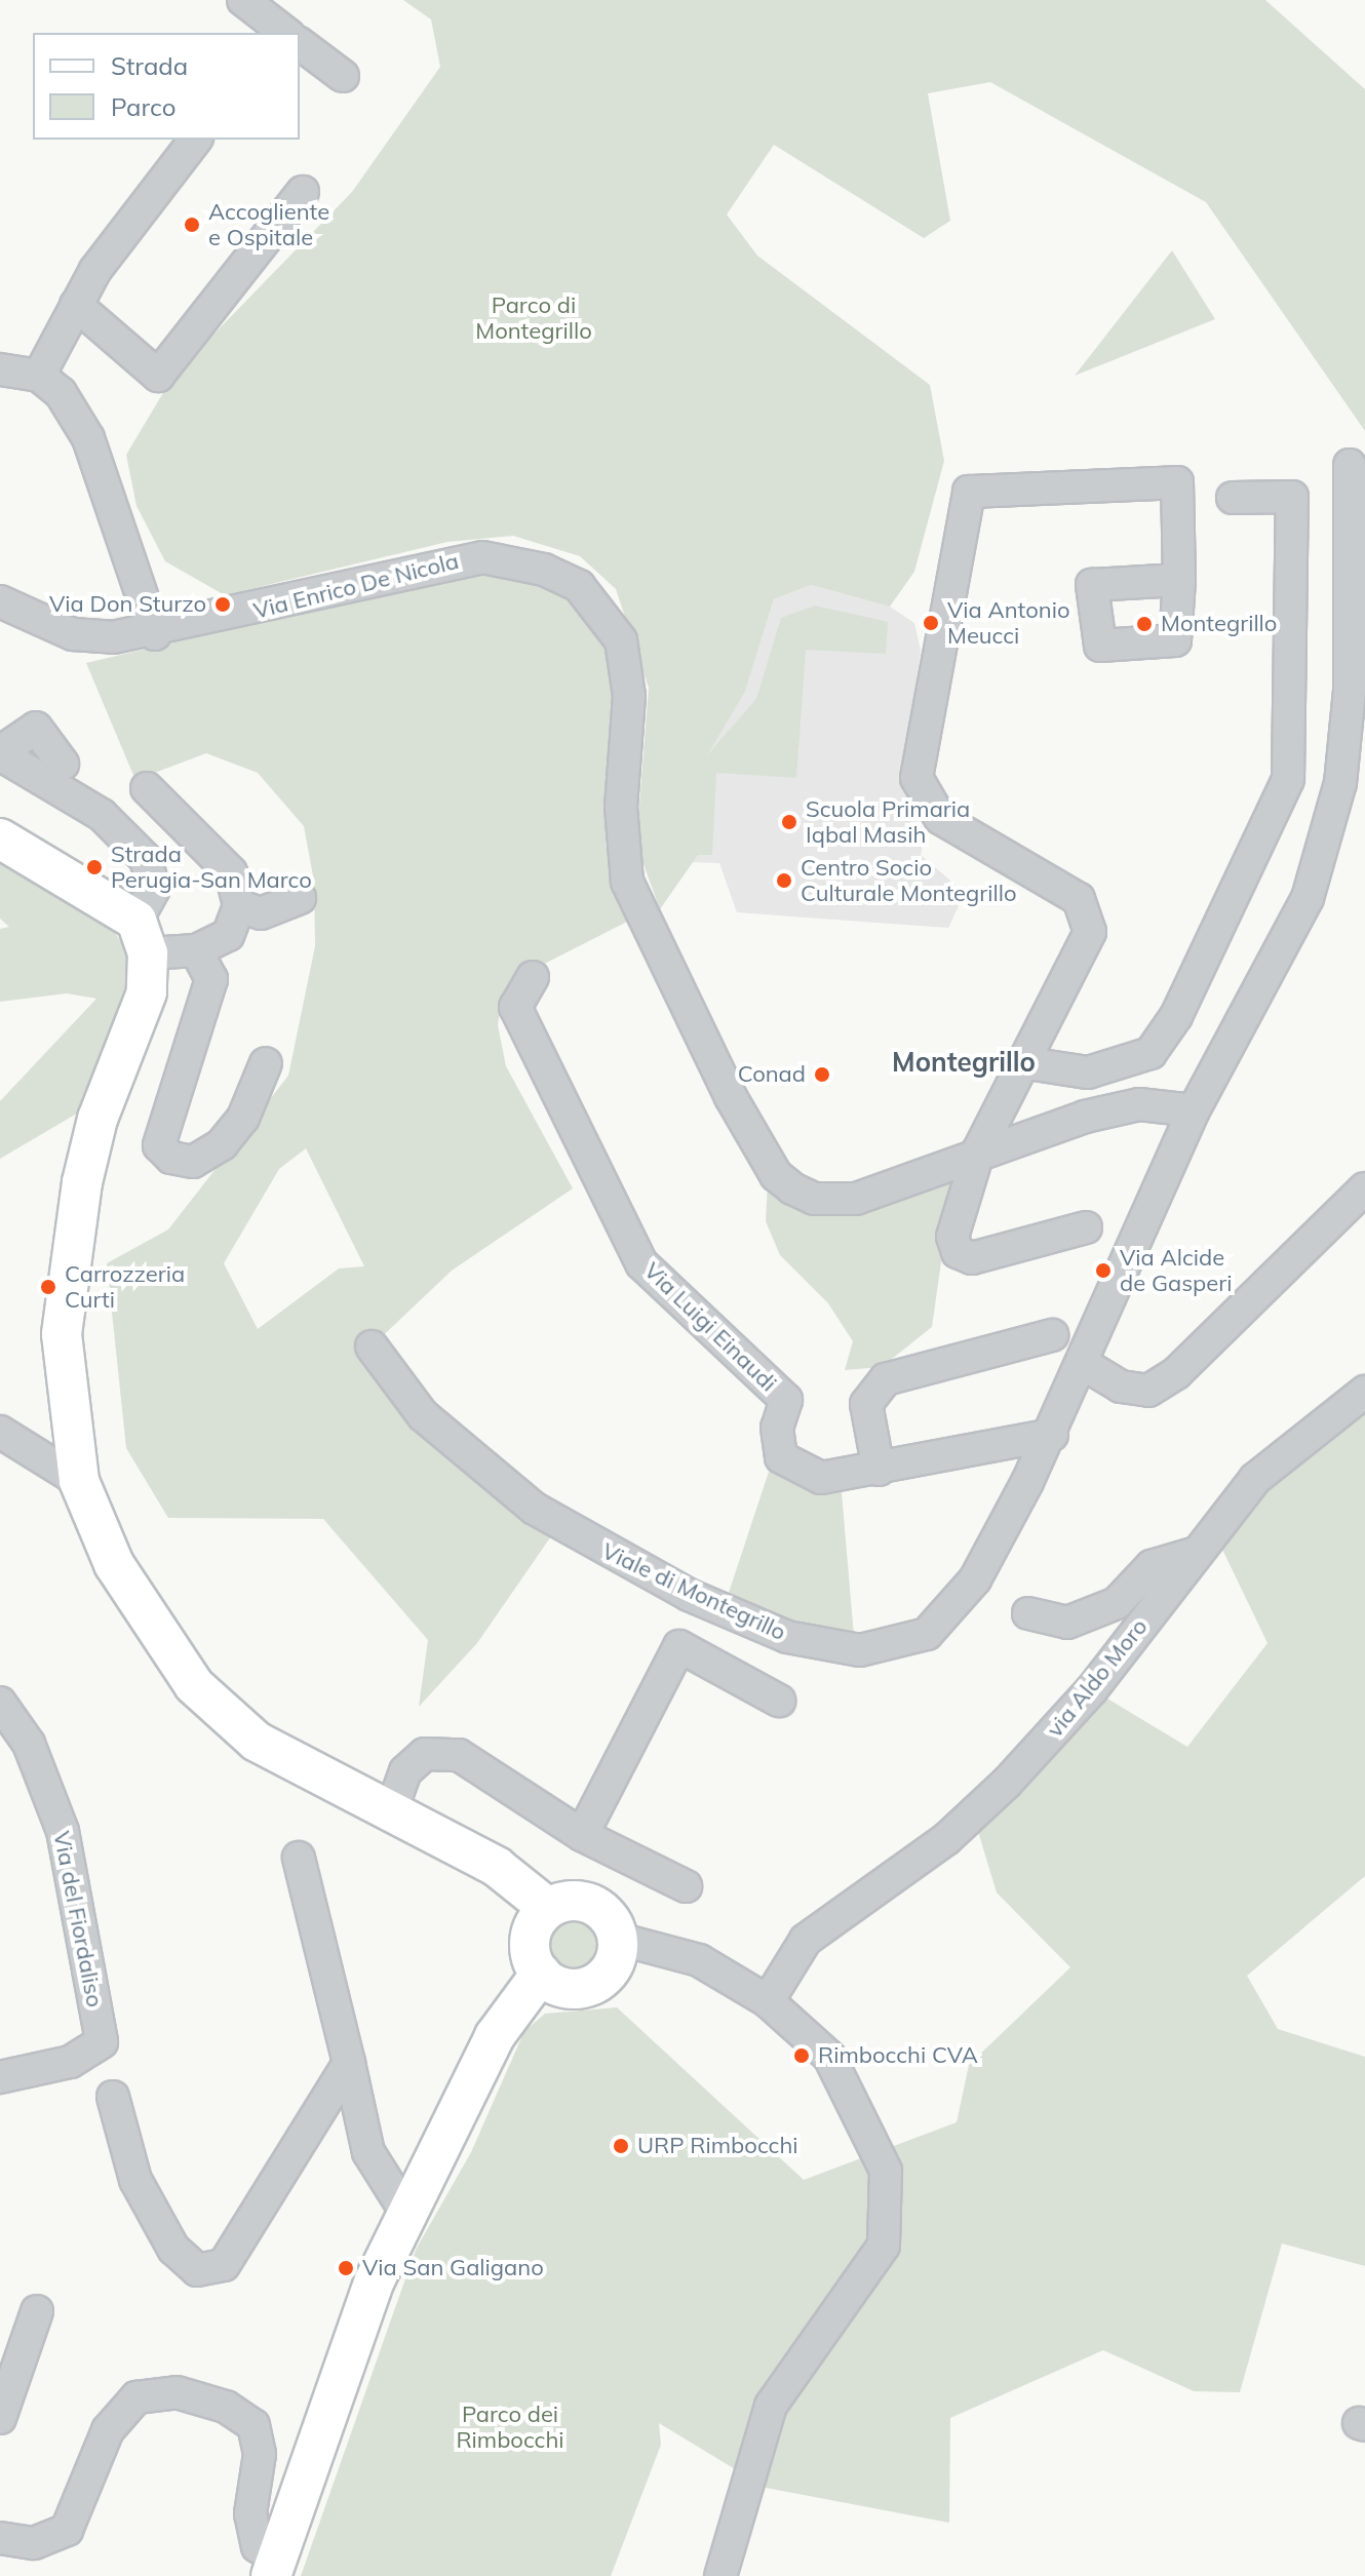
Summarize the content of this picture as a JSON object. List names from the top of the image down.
{
  "streets": {
    "street": [
      "Via Enrico De Nicola",
      "Via Luigi Einaudi",
      "Viale di Montegrillo",
      "via Aldo Moro",
      "Via del Fiordaliso"
    ]
  },
  "crossings": [
    ["Via Luigi Einaudi", "Viale di Montegrillo"]
  ],
  "districts": ["Montegrillo"],
  "parks": ["Parco di Montegrillo", "Parco dei Rimbocchi"],
  "places": [
    "Accogliente e Ospitale",
    "Via Don Sturzo",
    "Via Antonio Meucci",
    "Montegrillo",
    "Scuola Primaria Iqbal Masih",
    "Strada Perugia-San Marco",
    "Centro Socio Culturale Montegrillo",
    "Conad",
    "Via Alcide de Gasperi",
    "Carrozzeria Curti",
    "Rimbocchi CVA",
    "URP Rimbocchi",
    "Via San Galigano"
  ],
  "legend": ["Strada", "Parco"]
}
